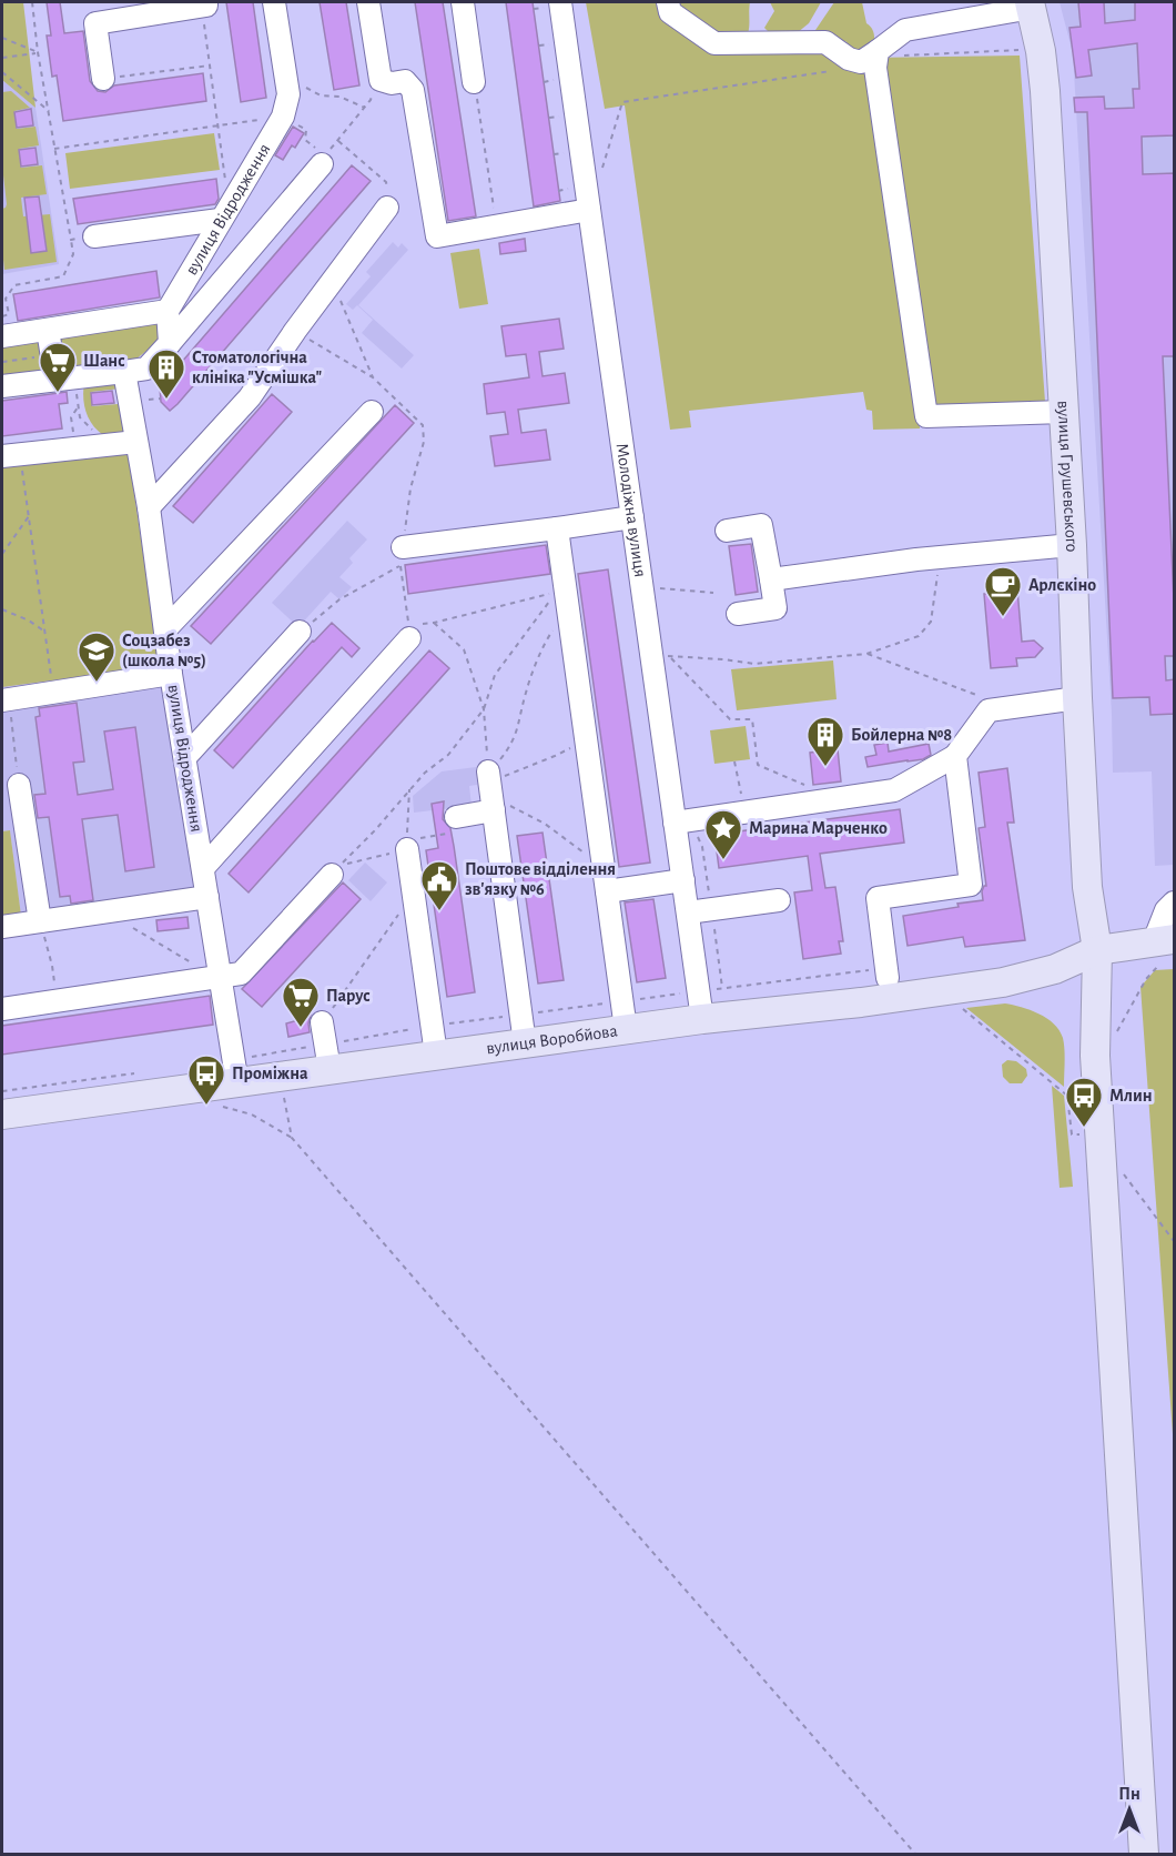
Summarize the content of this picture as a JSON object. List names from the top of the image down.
{
  "streets": {
    "main road": ["вулиця Грушевського", "вулиця Воробйова"],
    "street": ["вулиця Відродження", "Молодіжна вулиця"]
  },
  "crossings": [
    ["вулиця Відродження", "вулиця Воробйова"],
    ["вулиця Грушевського", "вулиця Воробйова"],
    ["Молодіжна вулиця", "вулиця Воробйова"]
  ],
  "places": {
    "supermarket": ["Шанс", "Парус"],
    "building": ["Стоматологічна клініка \"Усмішка\"", "Бойлерна №8"],
    "cafe": ["Арлєкіно"],
    "school or university": ["Соцзабез (школа №5)"],
    "place": ["Марина Марченко"],
    "public building": ["Поштове відділення зв'язку №6"],
    "bus stop": ["Проміжна", "Млин"]
  },
  "north": "top"
}
